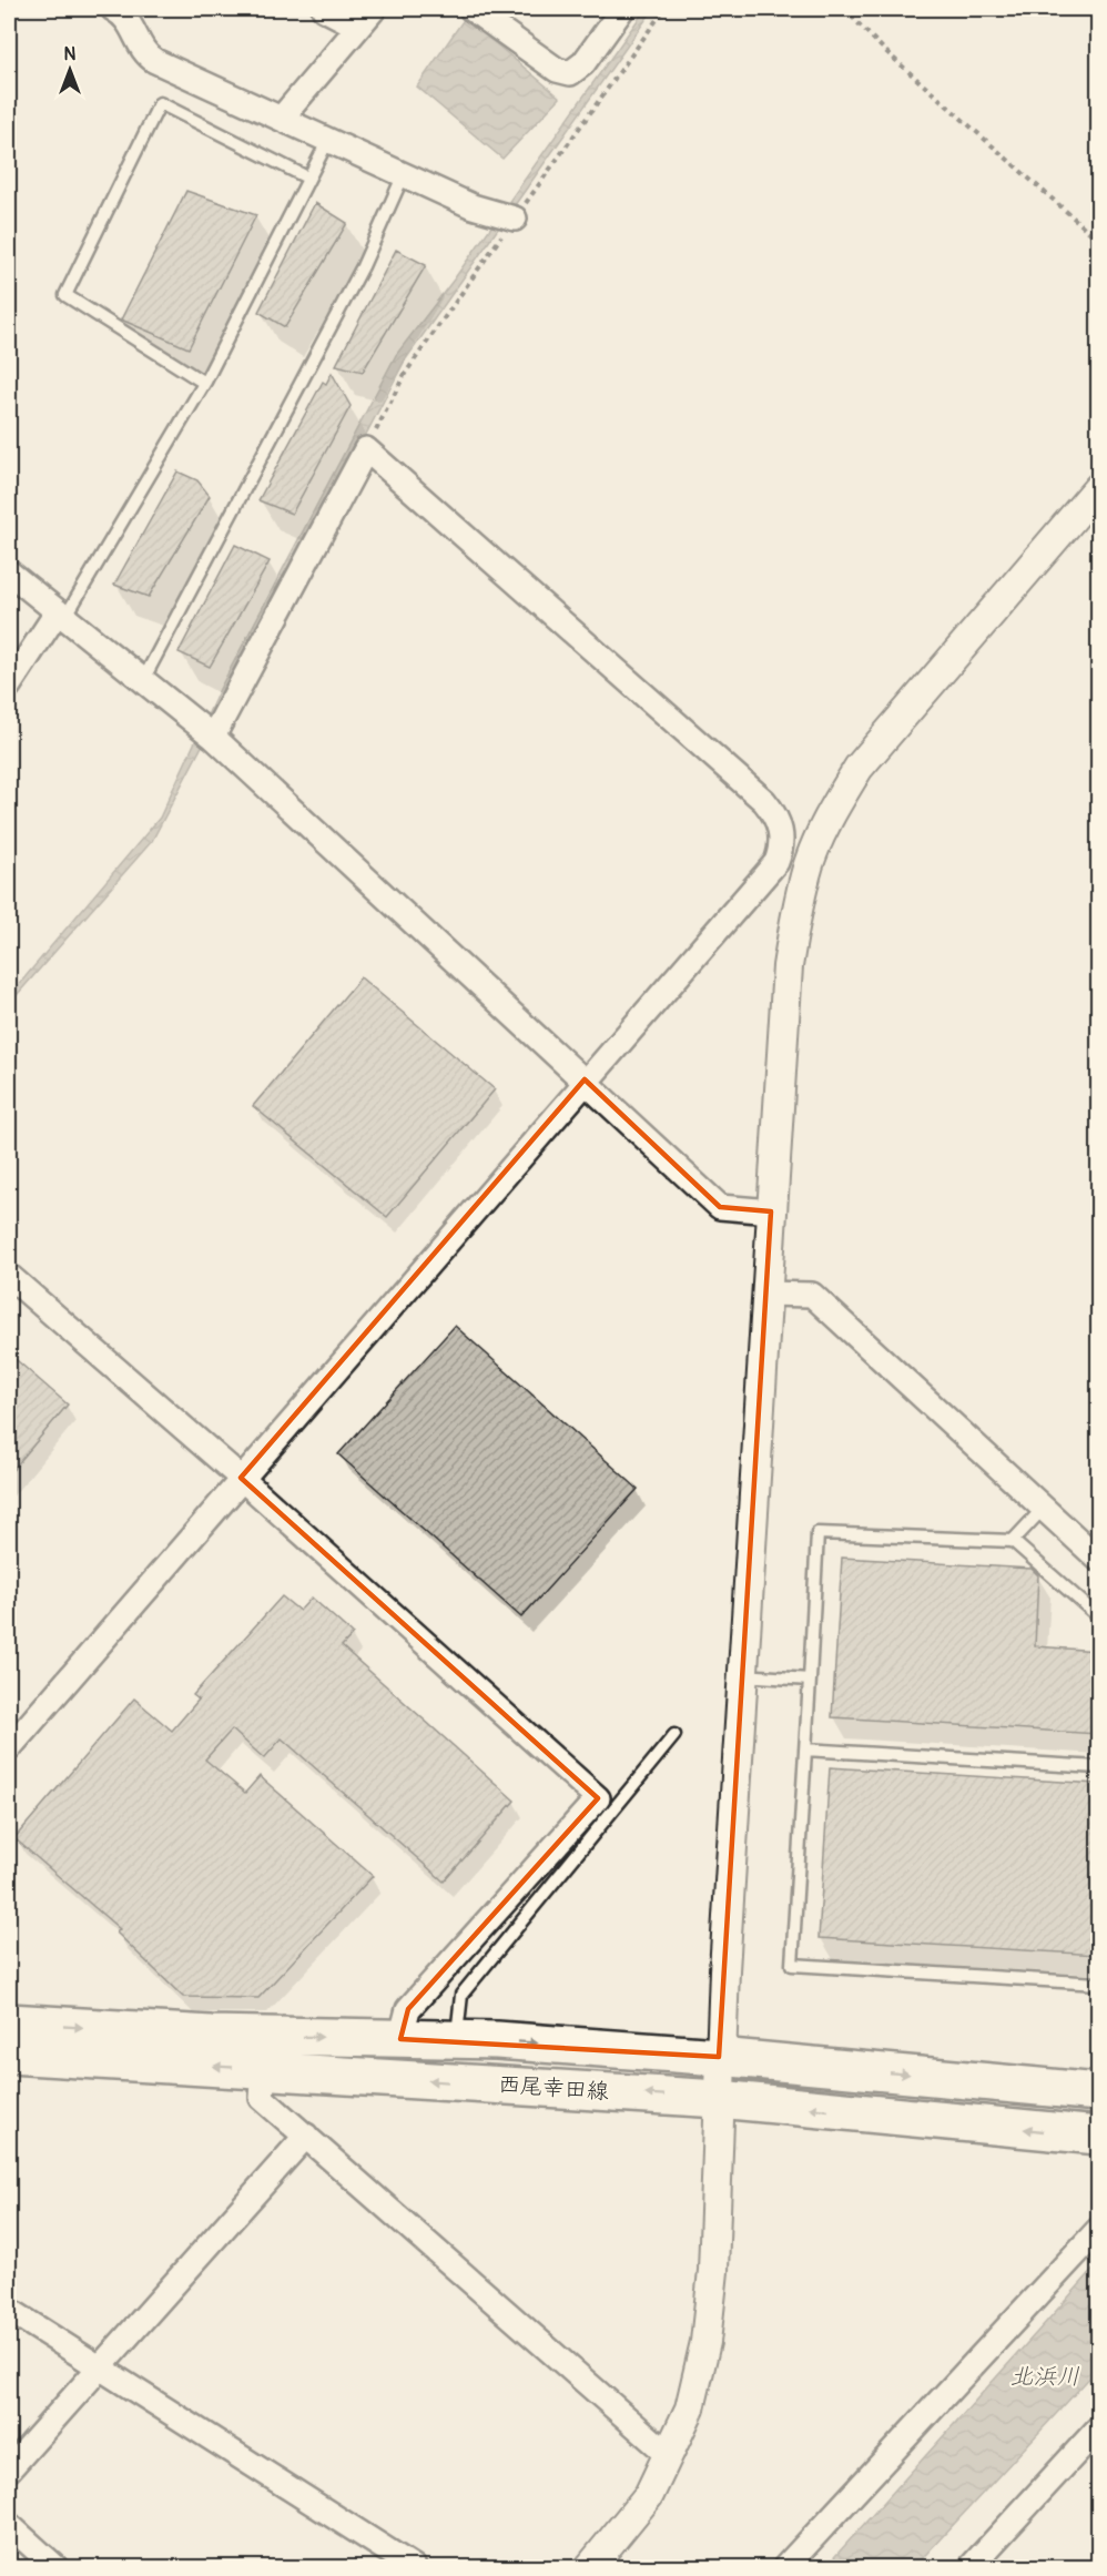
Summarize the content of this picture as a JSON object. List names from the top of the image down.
{
  "streets": {
    "main road": ["西尾幸田線"]
  },
  "water": ["北浜川"],
  "north": "top"
}
